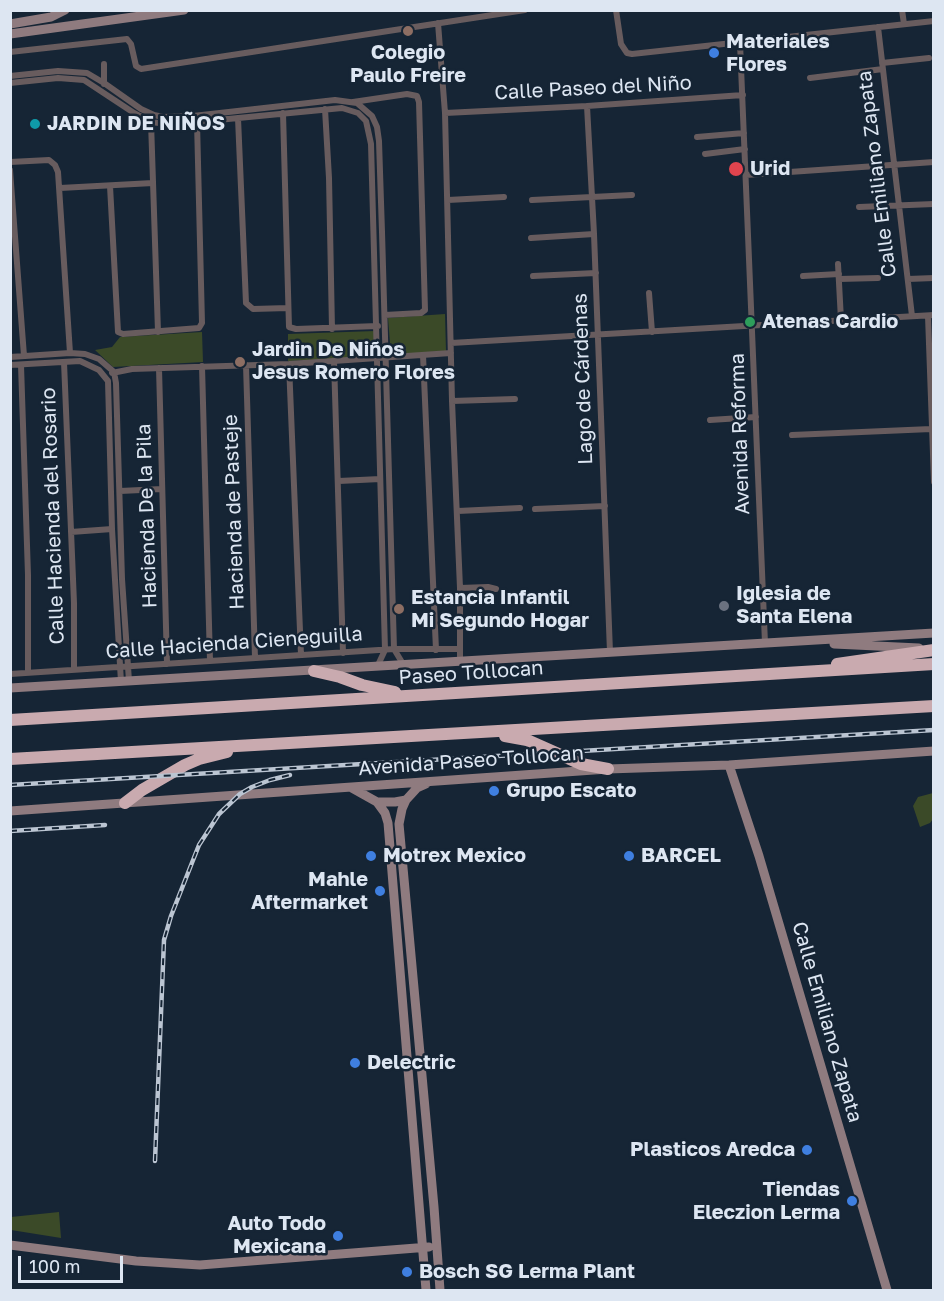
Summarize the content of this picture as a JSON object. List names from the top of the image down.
{
  "streets": {
    "highway": ["Paseo Tollocan"],
    "main road": ["Calle Emiliano Zapata", "Avenida Paseo Tollocan"],
    "street": [
      "Calle Paseo del Niño",
      "Lago de Cárdenas",
      "Avenida Reforma",
      "Hacienda de Pasteje",
      "Calle Hacienda del Rosario",
      "Hacienda De la Pila",
      "Calle Hacienda Cieneguilla"
    ]
  },
  "crossings": [
    ["Calle Paseo del Niño", "Lago de Cárdenas"],
    ["Calle Paseo del Niño", "Avenida Reforma"],
    ["Calle Emiliano Zapata", "Avenida Paseo Tollocan"],
    ["Hacienda de Pasteje", "Calle Hacienda Cieneguilla"],
    ["Calle Hacienda del Rosario", "Calle Hacienda Cieneguilla"],
    ["Hacienda De la Pila", "Calle Hacienda Cieneguilla"]
  ],
  "places": [
    "Colegio Paulo Freire",
    "Materiales Flores",
    "JARDIN DE NIÑOS",
    "Urid",
    "Atenas Cardio",
    "Jardin De Niños Jesus Romero Flores",
    "Iglesia de Santa Elena",
    "Estancia Infantil Mi Segundo Hogar",
    "Grupo Escato",
    "Motrex Mexico",
    "BARCEL",
    "Mahle Aftermarket",
    "Delectric",
    "Plasticos Aredca",
    "Tiendas Eleczion Lerma",
    "Auto Todo Mexicana",
    "Bosch SG Lerma Plant"
  ],
  "scale_bar": "100 m"
}
